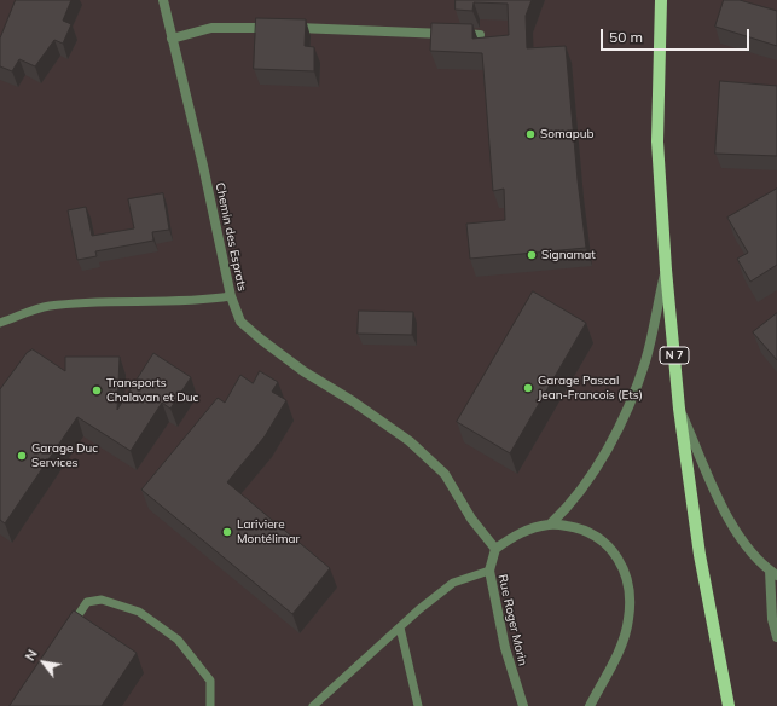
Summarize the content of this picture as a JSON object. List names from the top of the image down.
{
  "streets": {
    "main road": ["N 7"],
    "street": ["Chemin des Esprats", "Rue Roger Morin"]
  },
  "crossings": [
    ["Chemin des Esprats", "Rue Roger Morin"]
  ],
  "places": [
    "Somapub",
    "Signamat",
    "Garage Pascal Jean-Francois (Ets)",
    "Transports Chalavan et Duc",
    "Garage Duc Services",
    "Lariviere Montélimar"
  ],
  "scale_bar": "50 m",
  "north": "top left"
}
